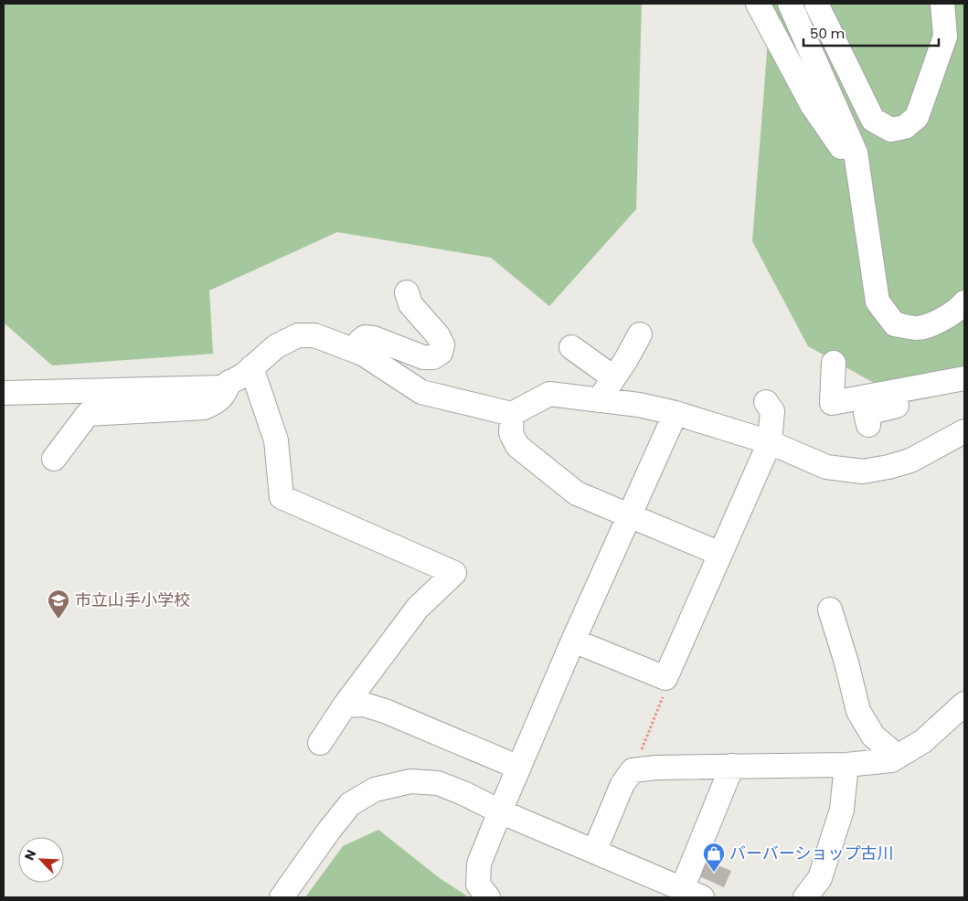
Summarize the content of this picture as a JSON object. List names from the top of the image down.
{
  "places": {
    "school or university": ["市立山手小学校"],
    "shop": ["バーバーショップ古川"]
  },
  "scale_bar": "50 m",
  "north": "top left"
}
